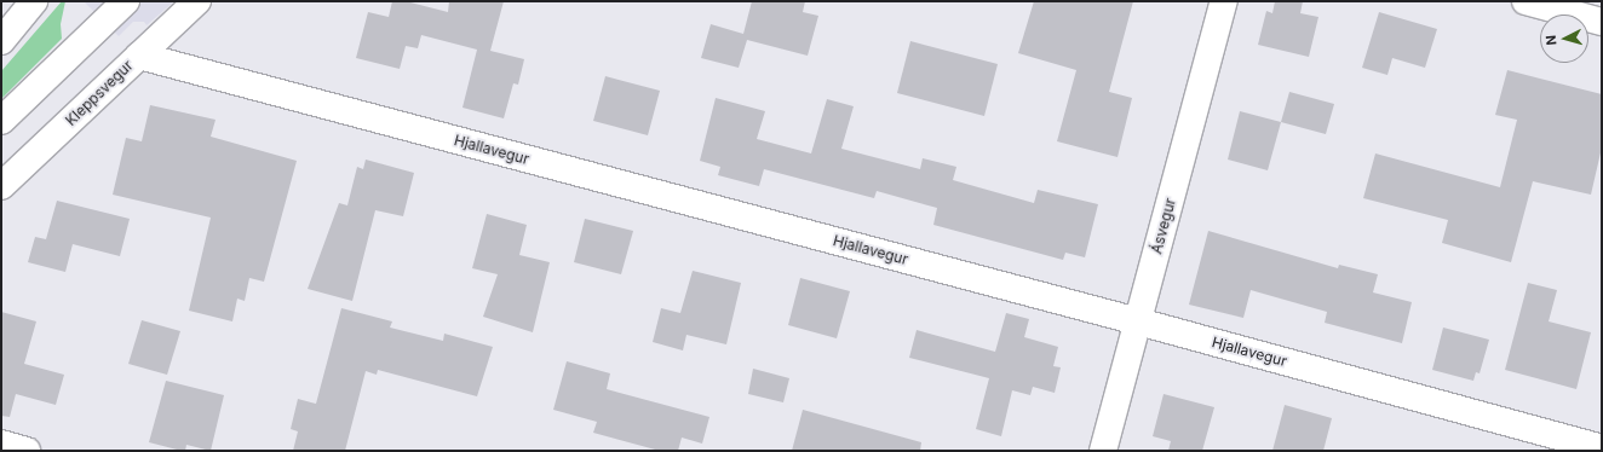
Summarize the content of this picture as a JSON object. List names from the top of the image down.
{
  "streets": {
    "street": ["Kleppsvegur", "Hjallavegur", "Ásvegur"]
  },
  "crossings": [
    ["Kleppsvegur", "Hjallavegur"],
    ["Hjallavegur", "Ásvegur"]
  ],
  "north": "left"
}
